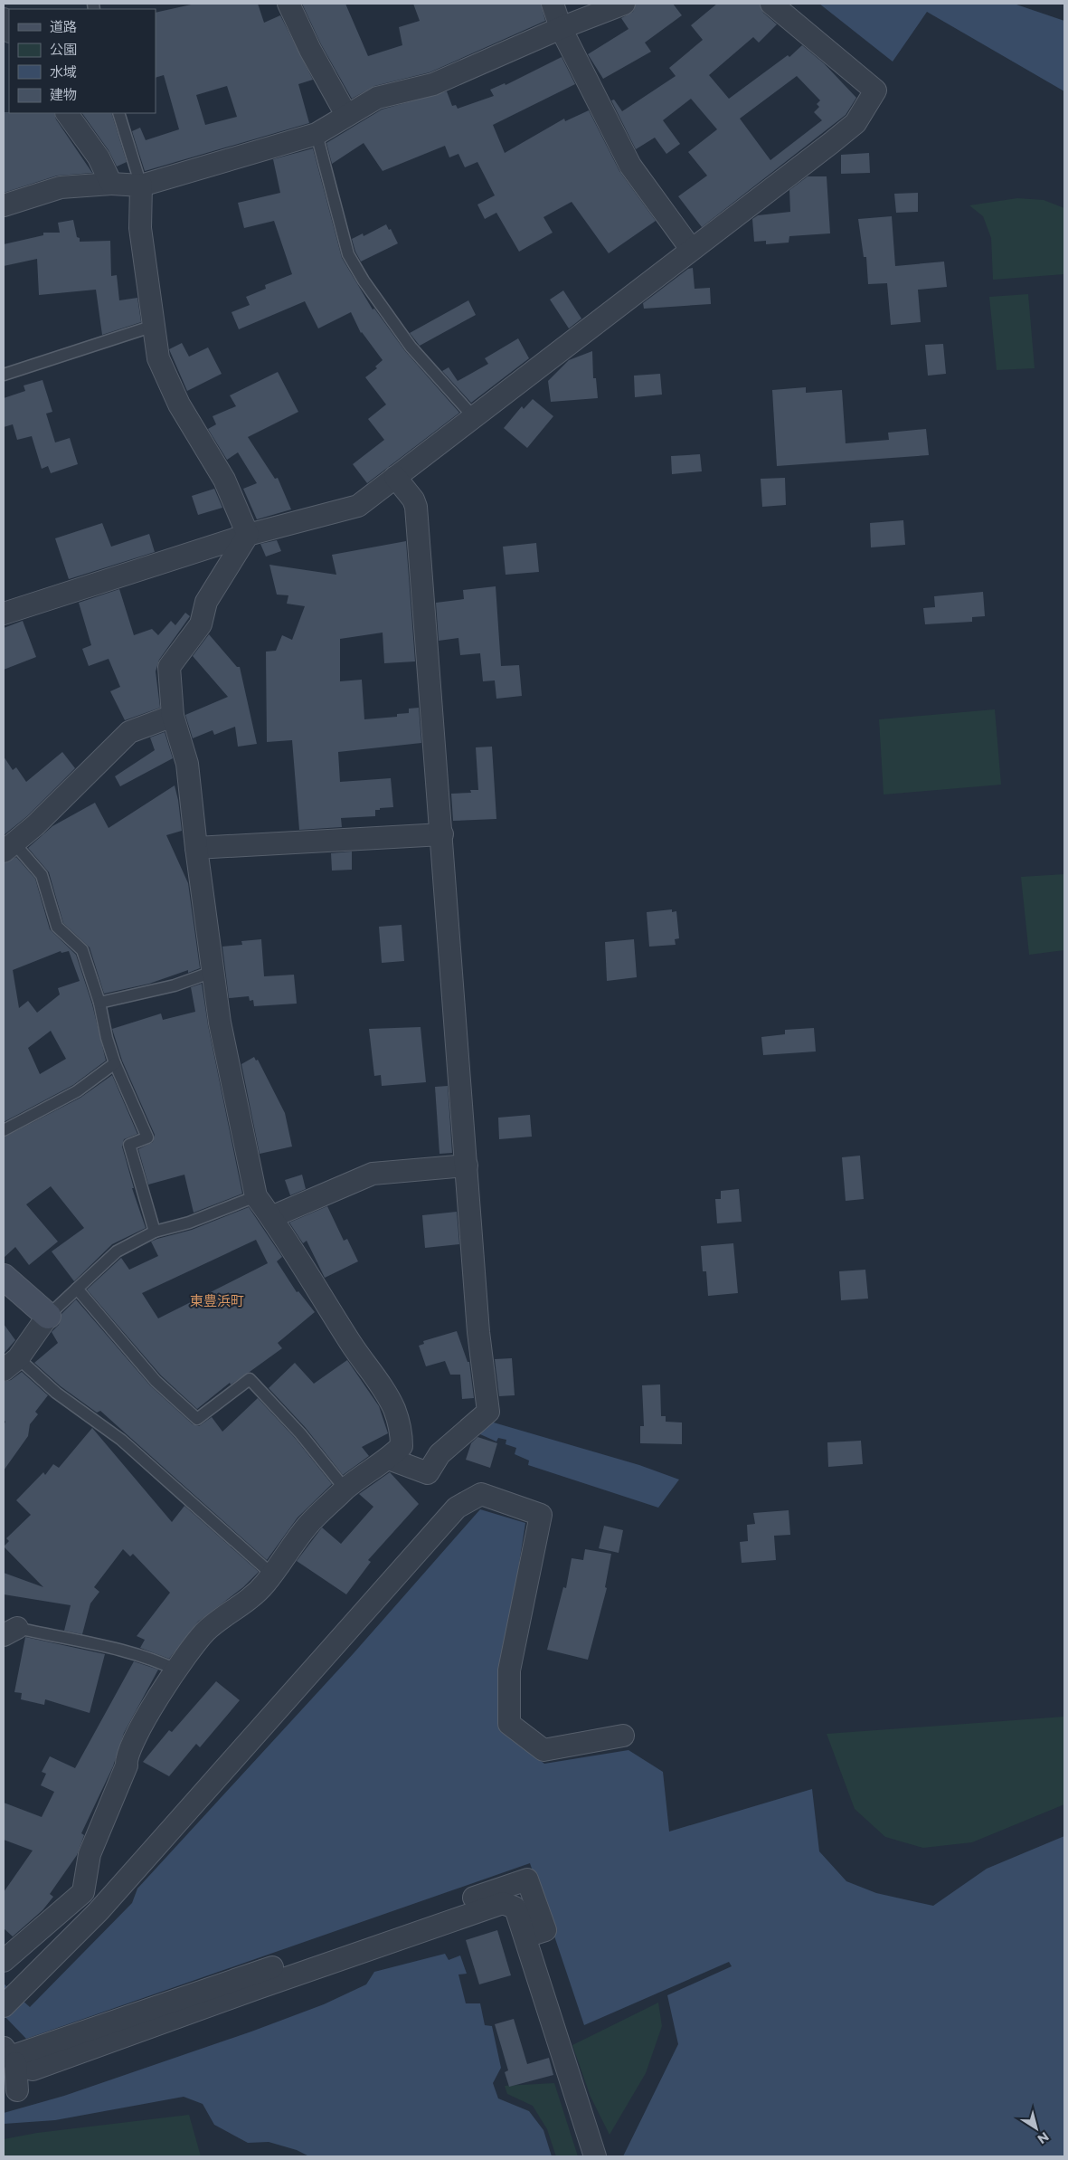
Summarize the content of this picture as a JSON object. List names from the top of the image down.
{
  "districts": ["東豊浜町"],
  "legend": [
    "道路",
    "公園",
    "水域",
    "建物"
  ],
  "north": "bottom right"
}
